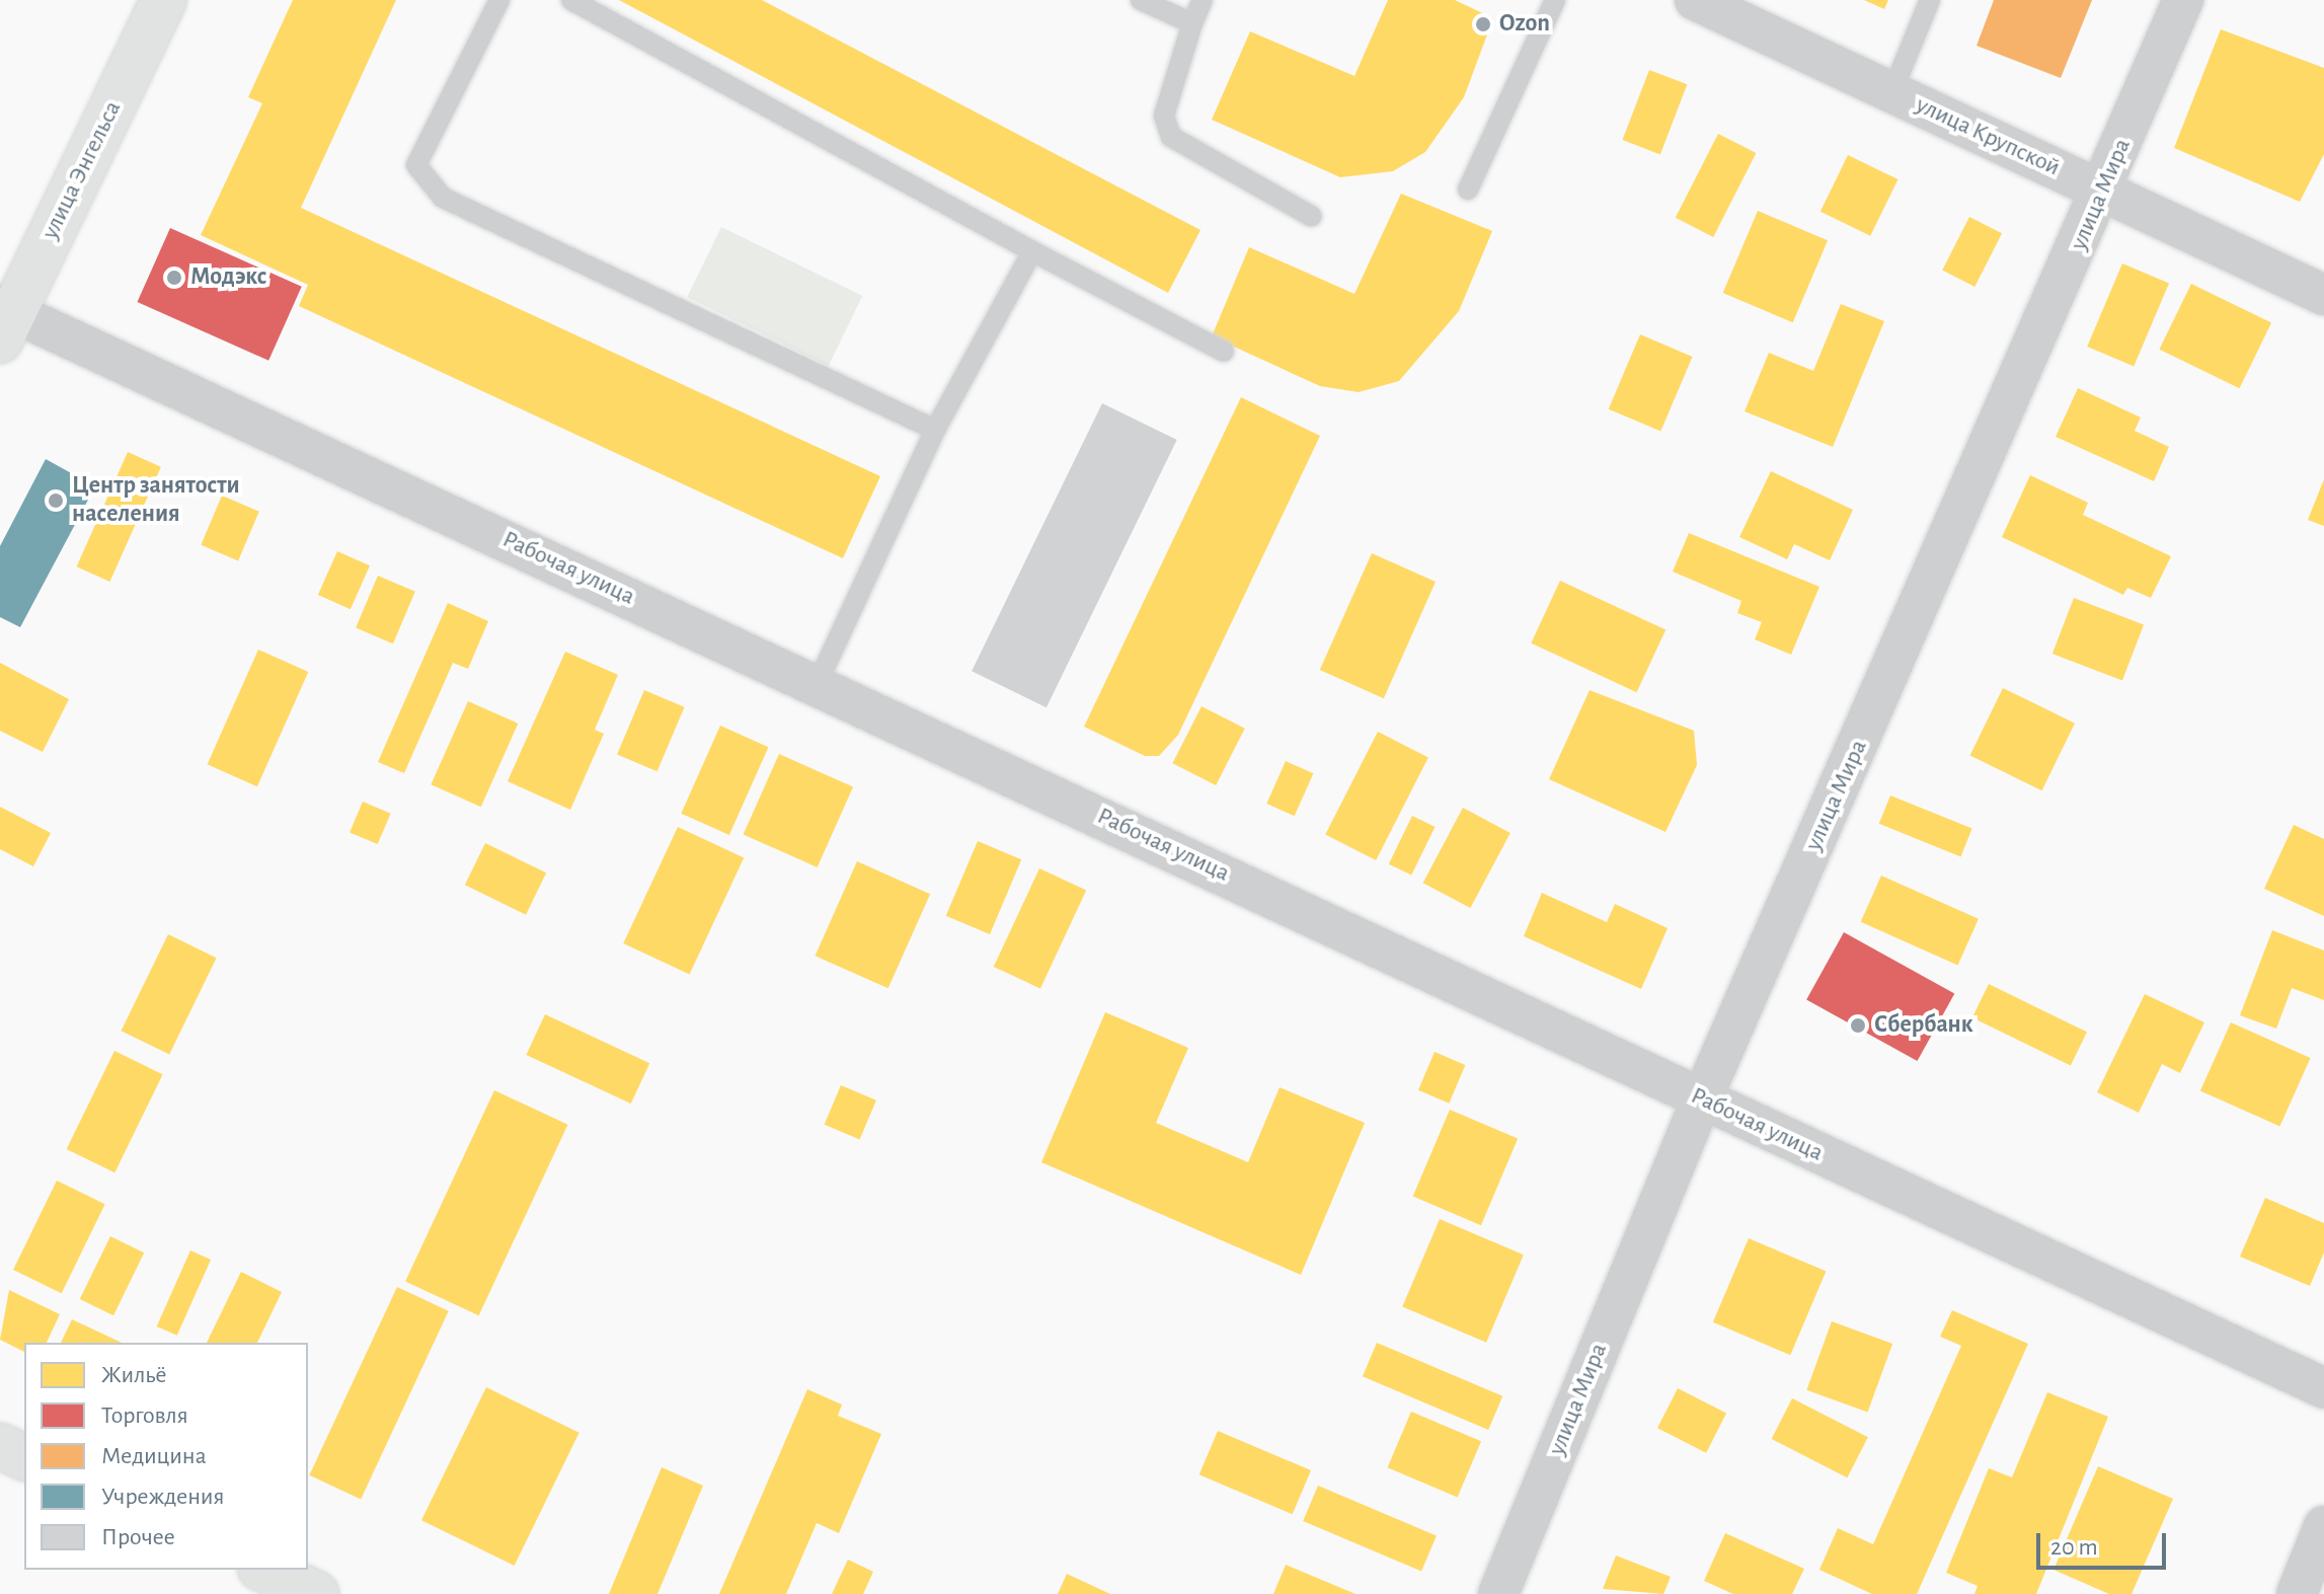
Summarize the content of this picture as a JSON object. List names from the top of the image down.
{
  "streets": {
    "main road": ["улица Энгельса"],
    "street": ["улица Крупской", "улица Мира", "Рабочая улица"]
  },
  "crossings": [
    ["улица Крупской", "улица Мира"],
    ["улица Энгельса", "Рабочая улица"],
    ["улица Мира", "Рабочая улица"]
  ],
  "places": [
    "Ozon",
    "Модэкс",
    "Центр занятости населения",
    "Сбербанк"
  ],
  "legend": [
    "Жильё",
    "Торговля",
    "Медицина",
    "Учреждения",
    "Прочее"
  ],
  "scale_bar": "20 m"
}
